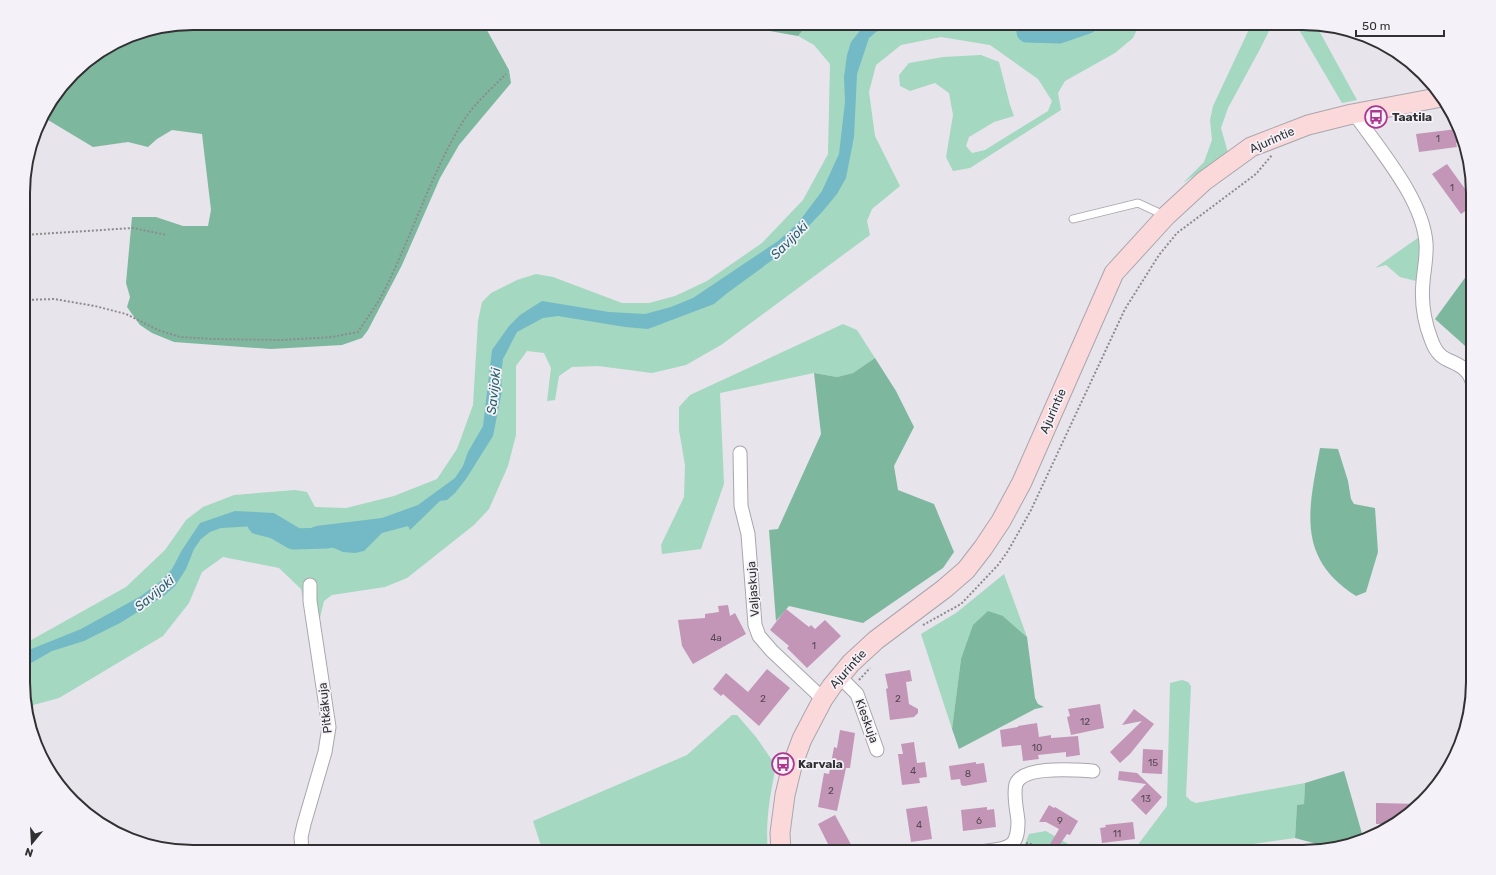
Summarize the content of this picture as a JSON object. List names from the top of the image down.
{
  "streets": {
    "street": [
      "Ajurintie",
      "Valjaskuja",
      "Pitkäkuja",
      "Kieskuja"
    ]
  },
  "crossings": [
    ["Ajurintie", "Valjaskuja"],
    ["Ajurintie", "Kieskuja"]
  ],
  "water": ["Savijoki"],
  "places": {
    "bus stop": ["Taatila", "Karvala"]
  },
  "house_numbers": [
    "1",
    "1",
    "4a",
    "1",
    "2",
    "2",
    "12",
    "10",
    "15",
    "4",
    "8",
    "2",
    "13",
    "6",
    "9",
    "4",
    "11"
  ],
  "scale_bar": "50 m",
  "north": "bottom"
}
